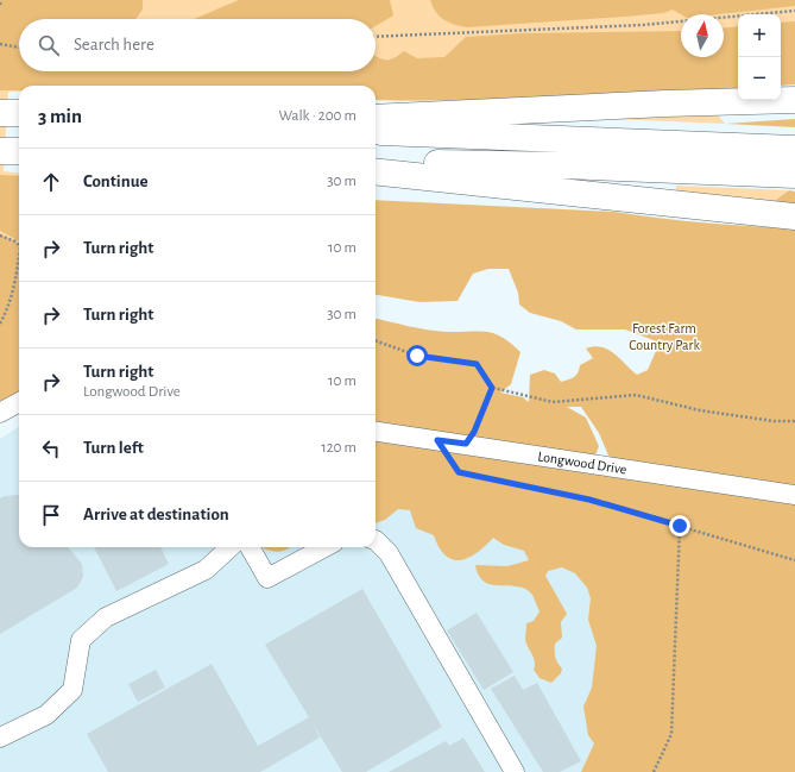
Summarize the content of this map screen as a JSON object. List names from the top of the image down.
{
  "streets": {
    "street": ["Longwood Drive"]
  },
  "parks": ["Forest Farm Country Park"],
  "north": "top",
  "page": {
    "map_buttons": ["+", "−"],
    "search": "Search here",
    "heading": ["3 min", "Walk · 200 m"],
    "list": [
      ["Continue", "30 m"],
      ["Turn right", "10 m"],
      ["Turn right", "30 m"],
      ["Turn right", "Longwood Drive", "10 m"],
      ["Turn left", "120 m"],
      "Arrive at destination"
    ]
  }
}
